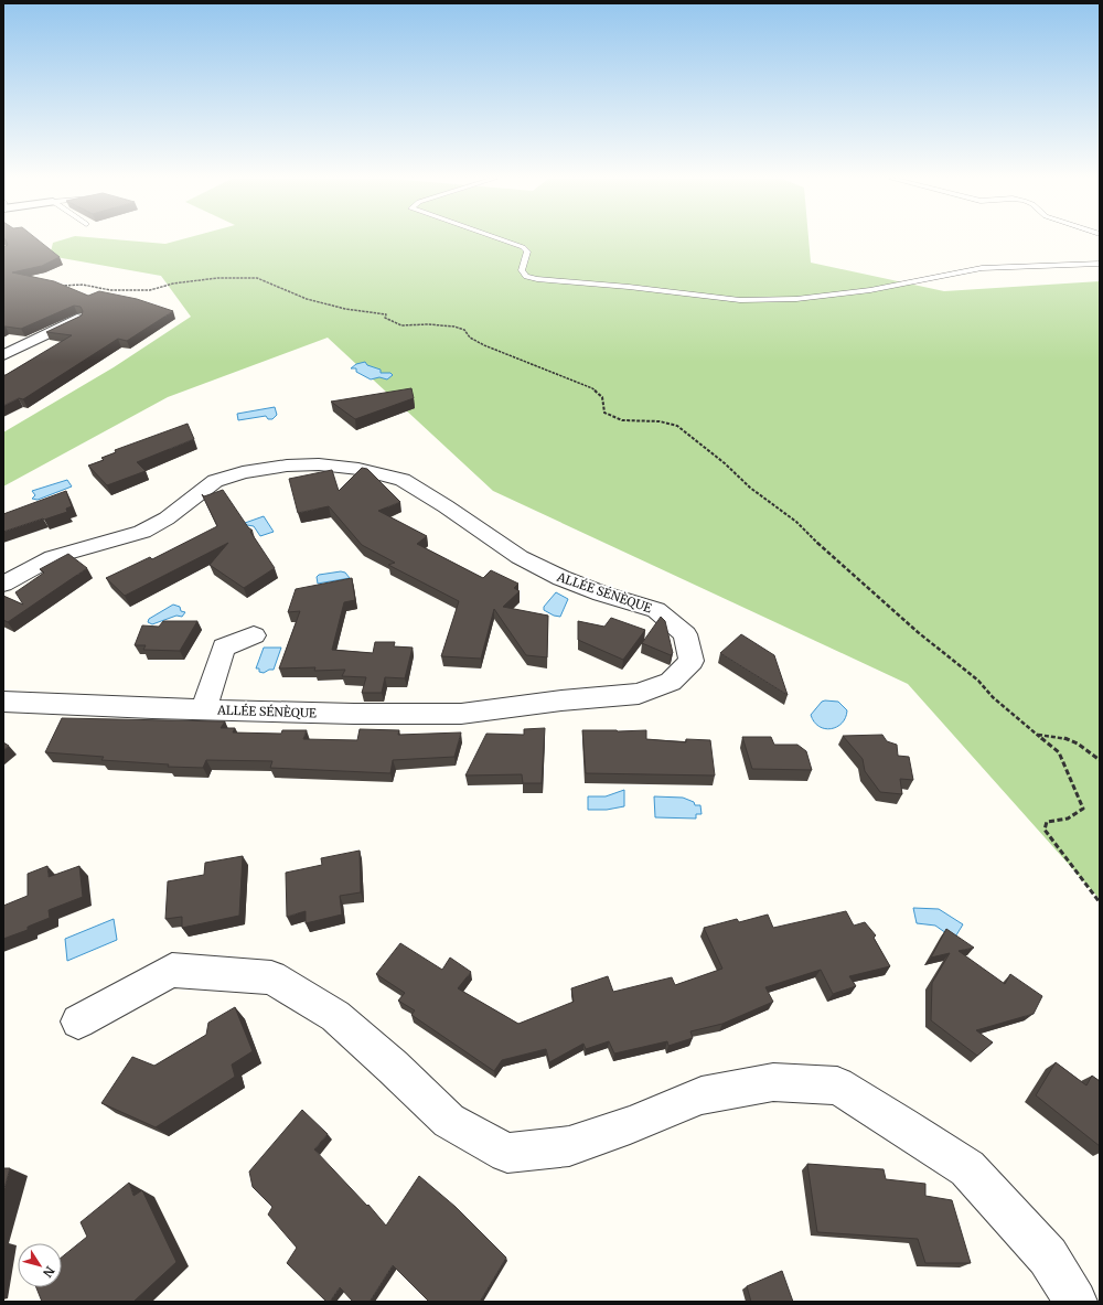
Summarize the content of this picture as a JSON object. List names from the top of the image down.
{
  "streets": {
    "street": ["ALLÉE SÉNÈQUE"]
  },
  "north": "bottom right"
}
